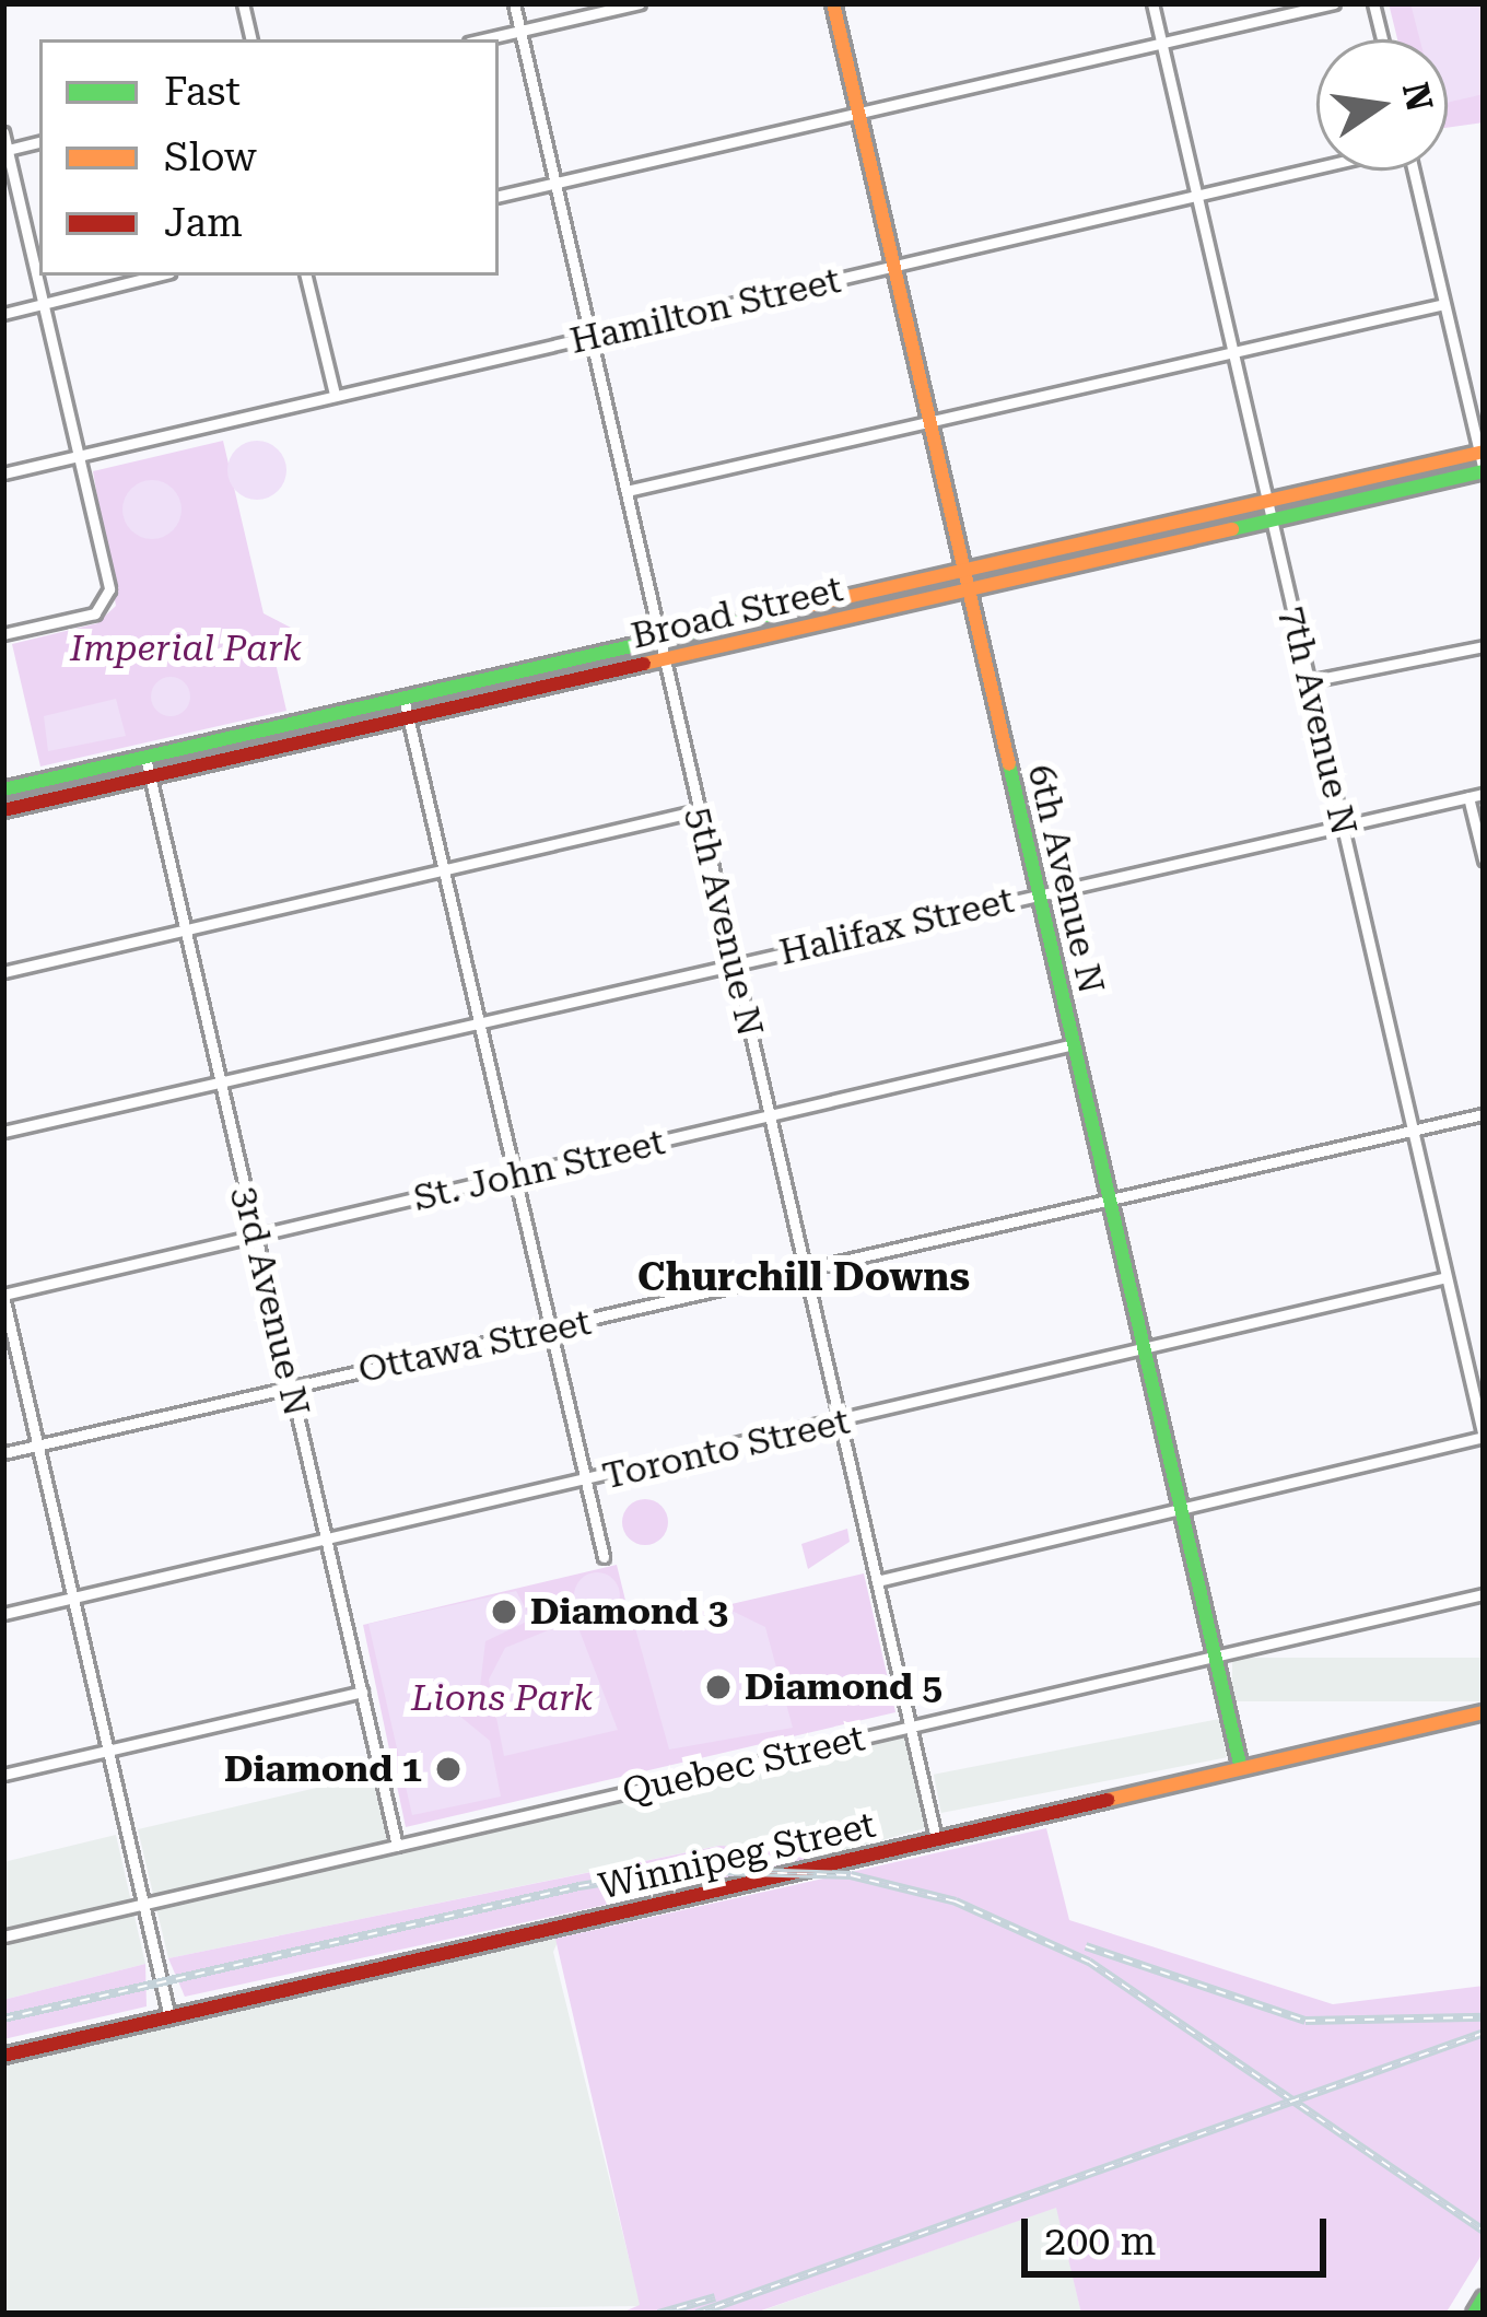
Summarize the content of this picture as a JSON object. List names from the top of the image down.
{
  "streets": {
    "main road": ["Broad Street", "6th Avenue N", "Winnipeg Street"],
    "street": [
      "Hamilton Street",
      "7th Avenue N",
      "5th Avenue N",
      "Halifax Street",
      "St. John Street",
      "3rd Avenue N",
      "Ottawa Street",
      "Toronto Street",
      "Quebec Street"
    ]
  },
  "crossings": [
    ["Hamilton Street", "7th Avenue N"],
    ["Hamilton Street", "6th Avenue N"],
    ["Hamilton Street", "5th Avenue N"],
    ["Broad Street", "7th Avenue N"],
    ["Broad Street", "6th Avenue N"],
    ["Broad Street", "5th Avenue N"],
    ["Broad Street", "3rd Avenue N"],
    ["7th Avenue N", "Halifax Street"],
    ["7th Avenue N", "Ottawa Street"],
    ["7th Avenue N", "Toronto Street"],
    ["6th Avenue N", "Halifax Street"],
    ["6th Avenue N", "St. John Street"],
    ["6th Avenue N", "Ottawa Street"],
    ["6th Avenue N", "Toronto Street"],
    ["6th Avenue N", "Quebec Street"],
    ["6th Avenue N", "Winnipeg Street"],
    ["5th Avenue N", "Halifax Street"],
    ["5th Avenue N", "St. John Street"],
    ["5th Avenue N", "Ottawa Street"],
    ["5th Avenue N", "Toronto Street"],
    ["5th Avenue N", "Quebec Street"],
    ["5th Avenue N", "Winnipeg Street"],
    ["Halifax Street", "3rd Avenue N"],
    ["St. John Street", "3rd Avenue N"],
    ["3rd Avenue N", "Ottawa Street"],
    ["3rd Avenue N", "Toronto Street"],
    ["3rd Avenue N", "Quebec Street"]
  ],
  "districts": ["Churchill Downs"],
  "parks": ["Imperial Park", "Lions Park"],
  "places": ["Diamond 3", "Diamond 5", "Diamond 1"],
  "legend": ["Fast", "Slow", "Jam"],
  "scale_bar": "200 m",
  "north": "right"
}
